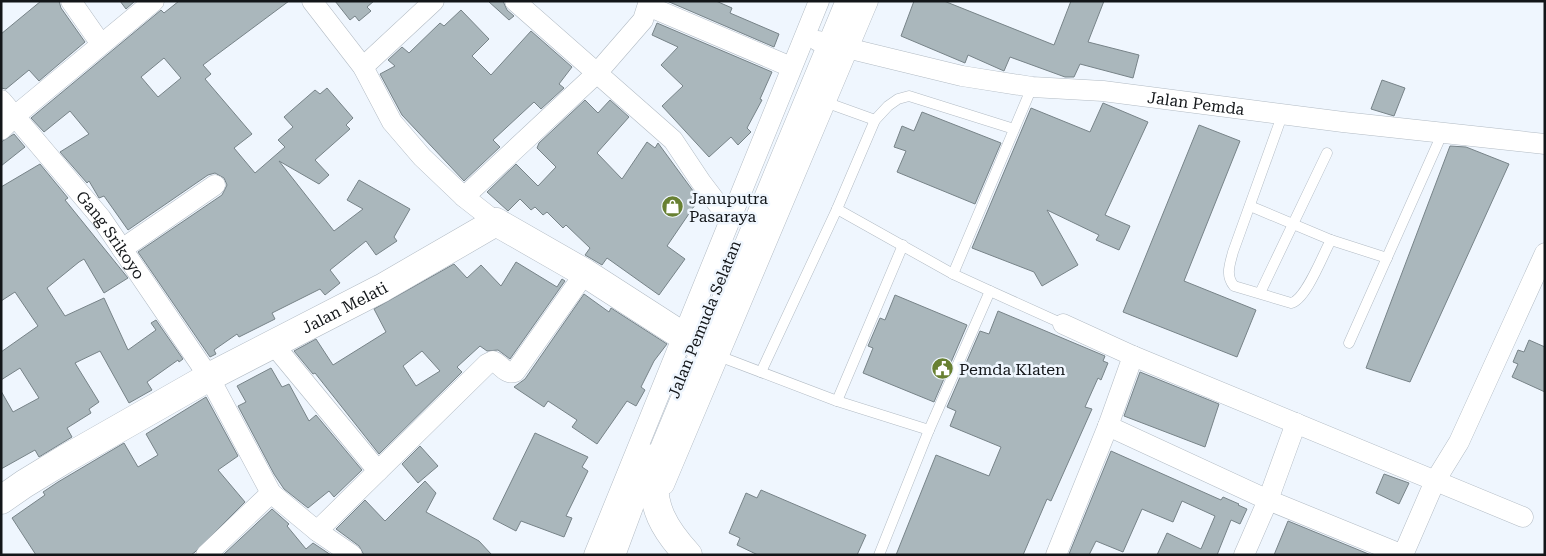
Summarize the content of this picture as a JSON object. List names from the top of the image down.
{
  "streets": {
    "main road": ["Jalan Melati", "Jalan Pemuda Selatan"],
    "street": ["Jalan Pemda", "Gang Srikoyo"]
  },
  "crossings": [
    ["Jalan Pemda", "Jalan Pemuda Selatan"],
    ["Gang Srikoyo", "Jalan Melati"]
  ],
  "places": {
    "shop": ["Januputra Pasaraya"],
    "public building": ["Pemda Klaten"]
  }
}
